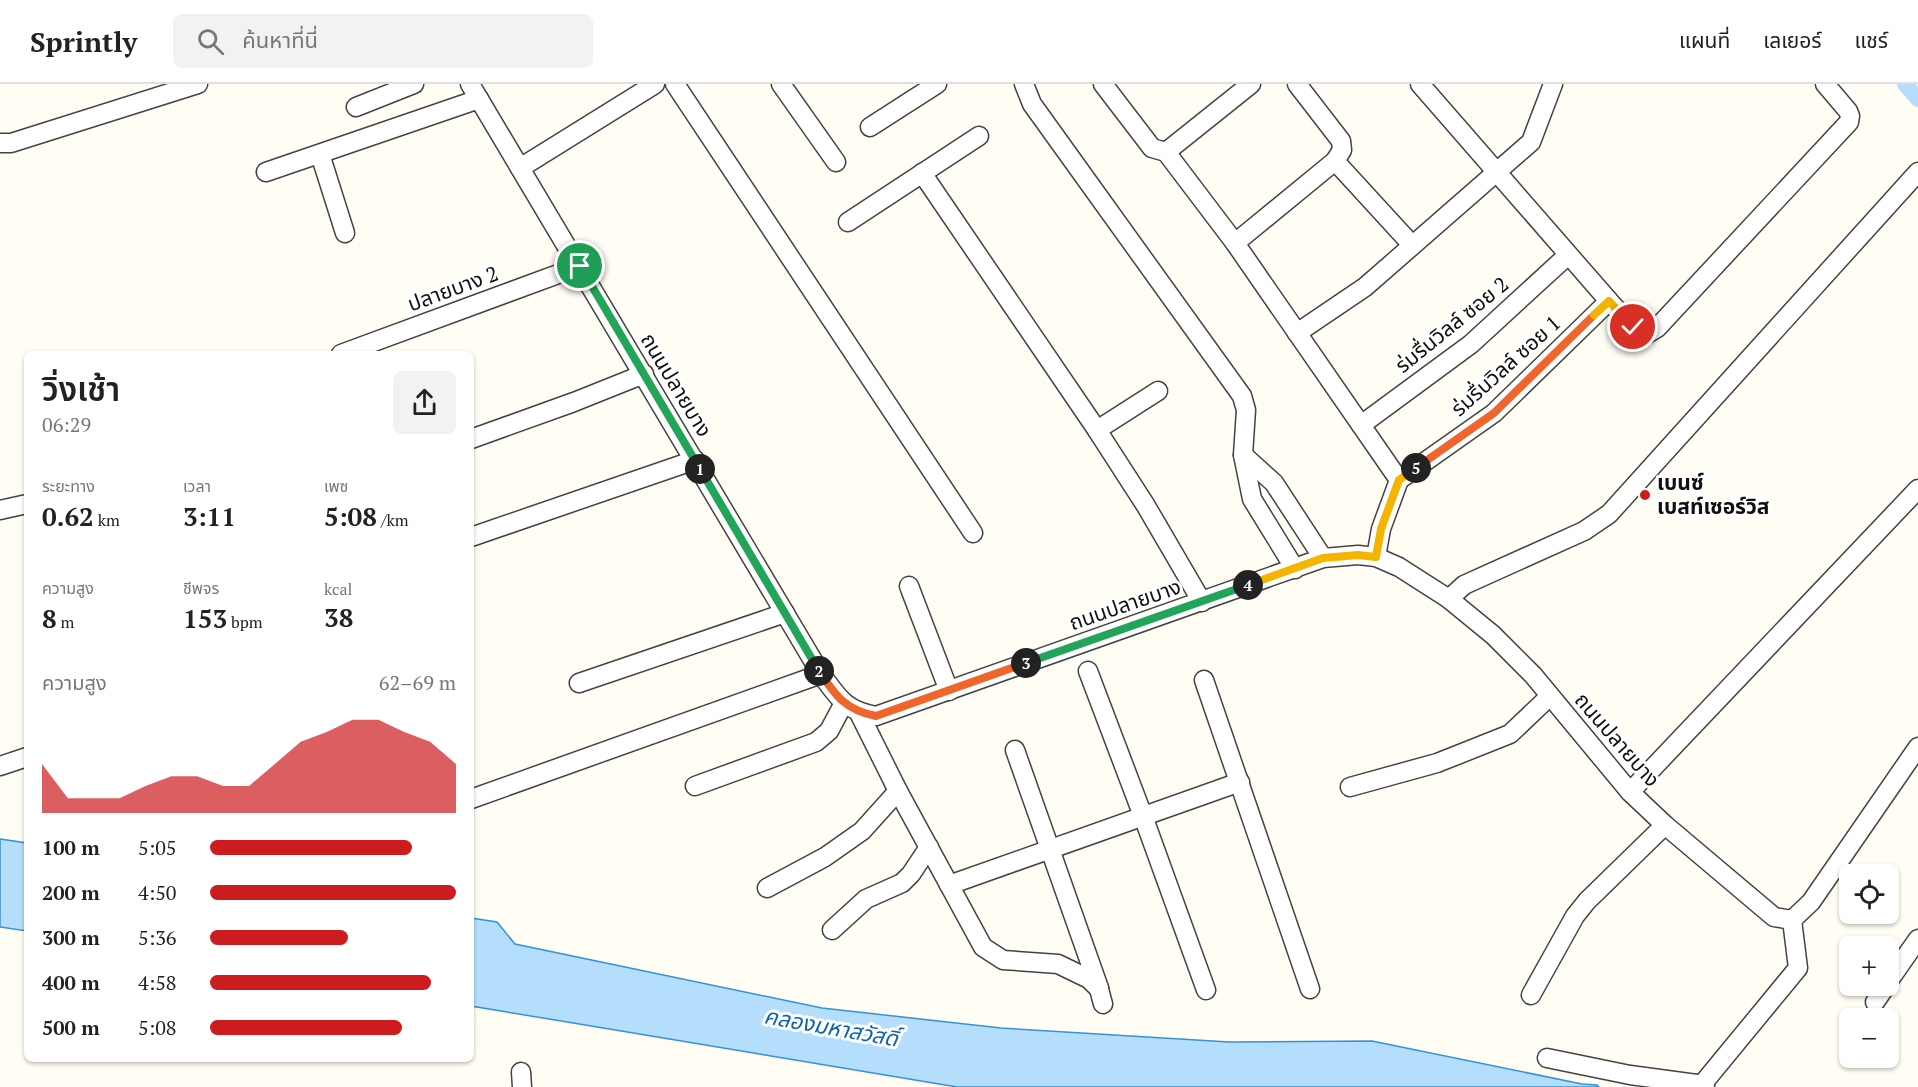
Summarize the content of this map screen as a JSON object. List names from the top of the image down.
{
  "streets": {
    "street": [
      "ปลายบาง 2",
      "ร่มรื่นวิลล์ ซอย 2",
      "ร่มรื่นวิลล์ ซอย 1",
      "ถนนปลายบาง"
    ]
  },
  "crossings": [
    ["ปลายบาง 2", "ถนนปลายบาง"]
  ],
  "water": ["คลองมหาสวัสดิ์"],
  "places": ["เบนซ์ เบสท์เซอร์วิส"],
  "page": {
    "header": "Sprintly",
    "search": "ค้นหาที่นี่",
    "nav": ["แผนที่", "เลเยอร์", "แชร์"],
    "heading": ["วิ่งเช้า", "06:29"],
    "pins": [
      "5",
      "1",
      "4",
      "3",
      "2"
    ],
    "stats": [
      ["ระยะทาง", "0.62 km"],
      ["เวลา", "3:11"],
      ["เพซ", "5:08 /km"],
      ["ความสูง", "8 m"],
      ["ชีพจร", "153 bpm"],
      ["kcal", "38"]
    ],
    "chart": ["ความสูง", "62–69 m"],
    "list": [
      {
        "name": "100 m",
        "note": "5:05"
      },
      {
        "name": "200 m",
        "note": "4:50"
      },
      {
        "name": "300 m",
        "note": "5:36"
      },
      {
        "name": "400 m",
        "note": "4:58"
      },
      {
        "name": "500 m",
        "note": "5:08"
      }
    ],
    "map_buttons": ["+", "−"]
  }
}
